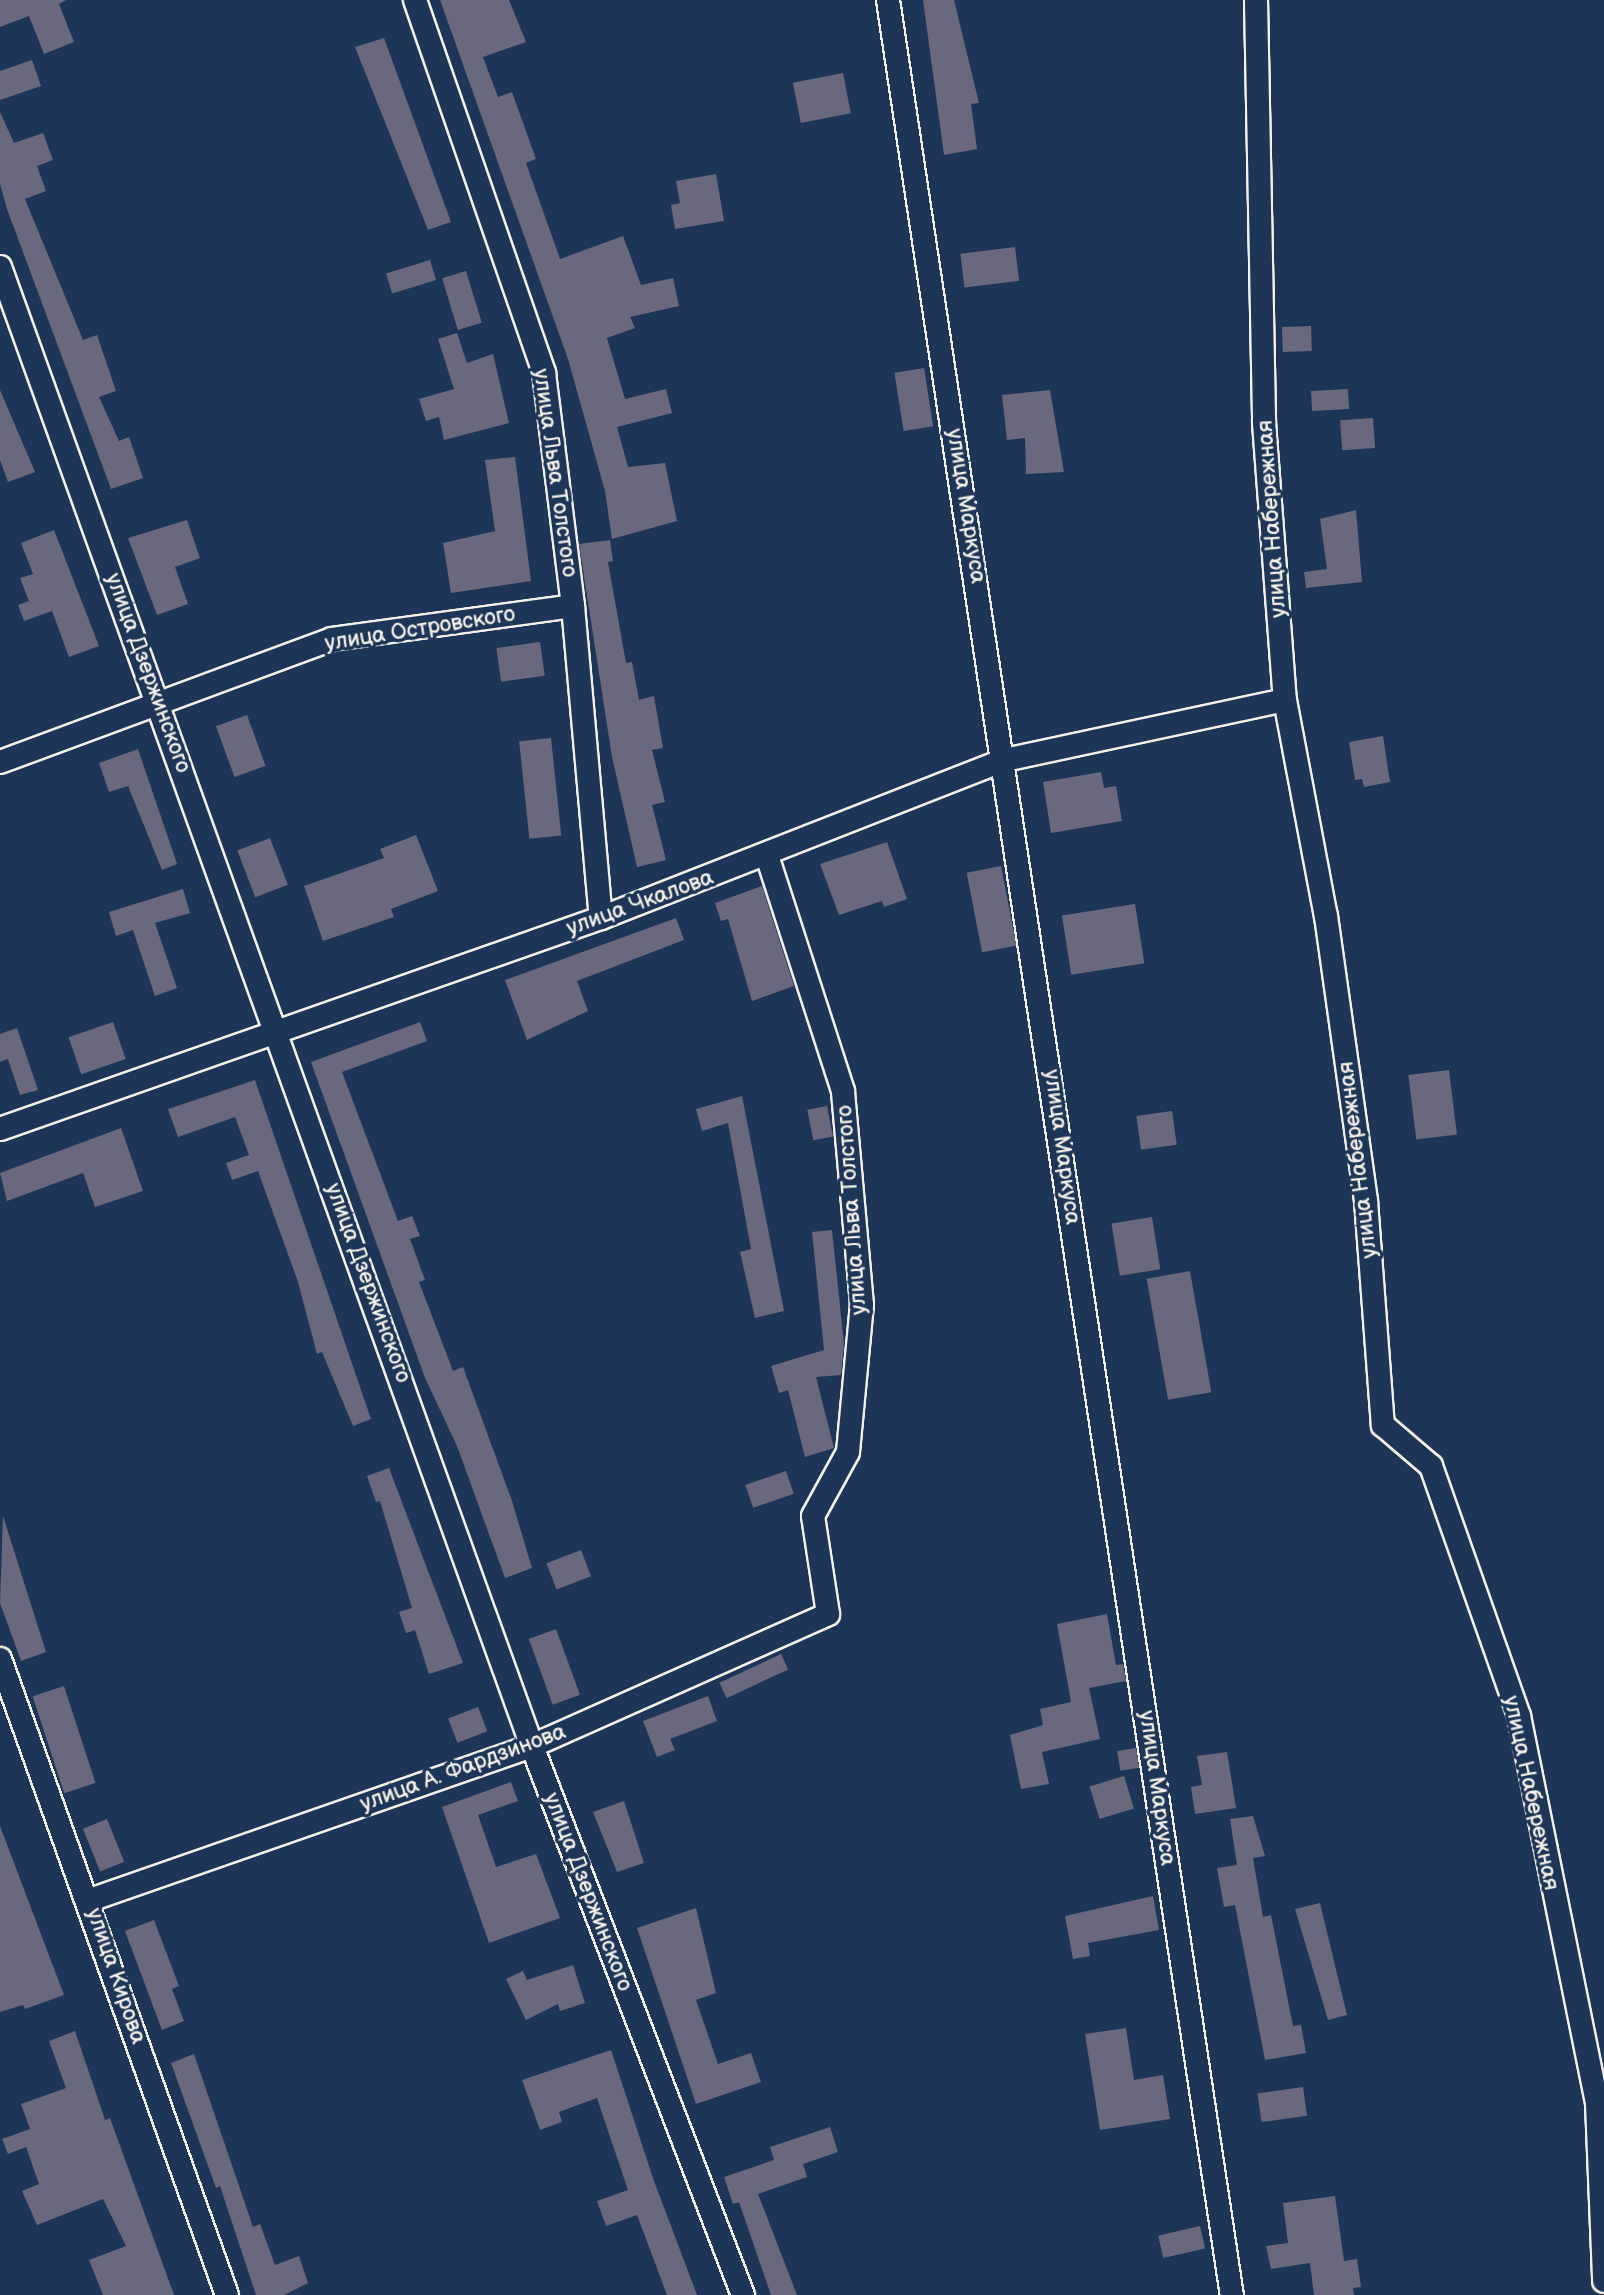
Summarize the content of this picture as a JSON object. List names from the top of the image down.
{
  "streets": {
    "street": [
      "улица Льва Толстого",
      "улица Маркуса",
      "улица Набережная",
      "улица Островского",
      "улица Дзержинского",
      "улица Чкалова",
      "улица А. Фардзинова",
      "улица Кирова"
    ]
  },
  "crossings": [
    ["улица Льва Толстого", "улица Островского"],
    ["улица Льва Толстого", "улица Чкалова"],
    ["улица Льва Толстого", "улица А. Фардзинова"],
    ["улица Маркуса", "улица Чкалова"],
    ["улица Набережная", "улица Чкалова"],
    ["улица Островского", "улица Дзержинского"],
    ["улица Дзержинского", "улица Чкалова"],
    ["улица Дзержинского", "улица А. Фардзинова"],
    ["улица А. Фардзинова", "улица Кирова"]
  ]
}
